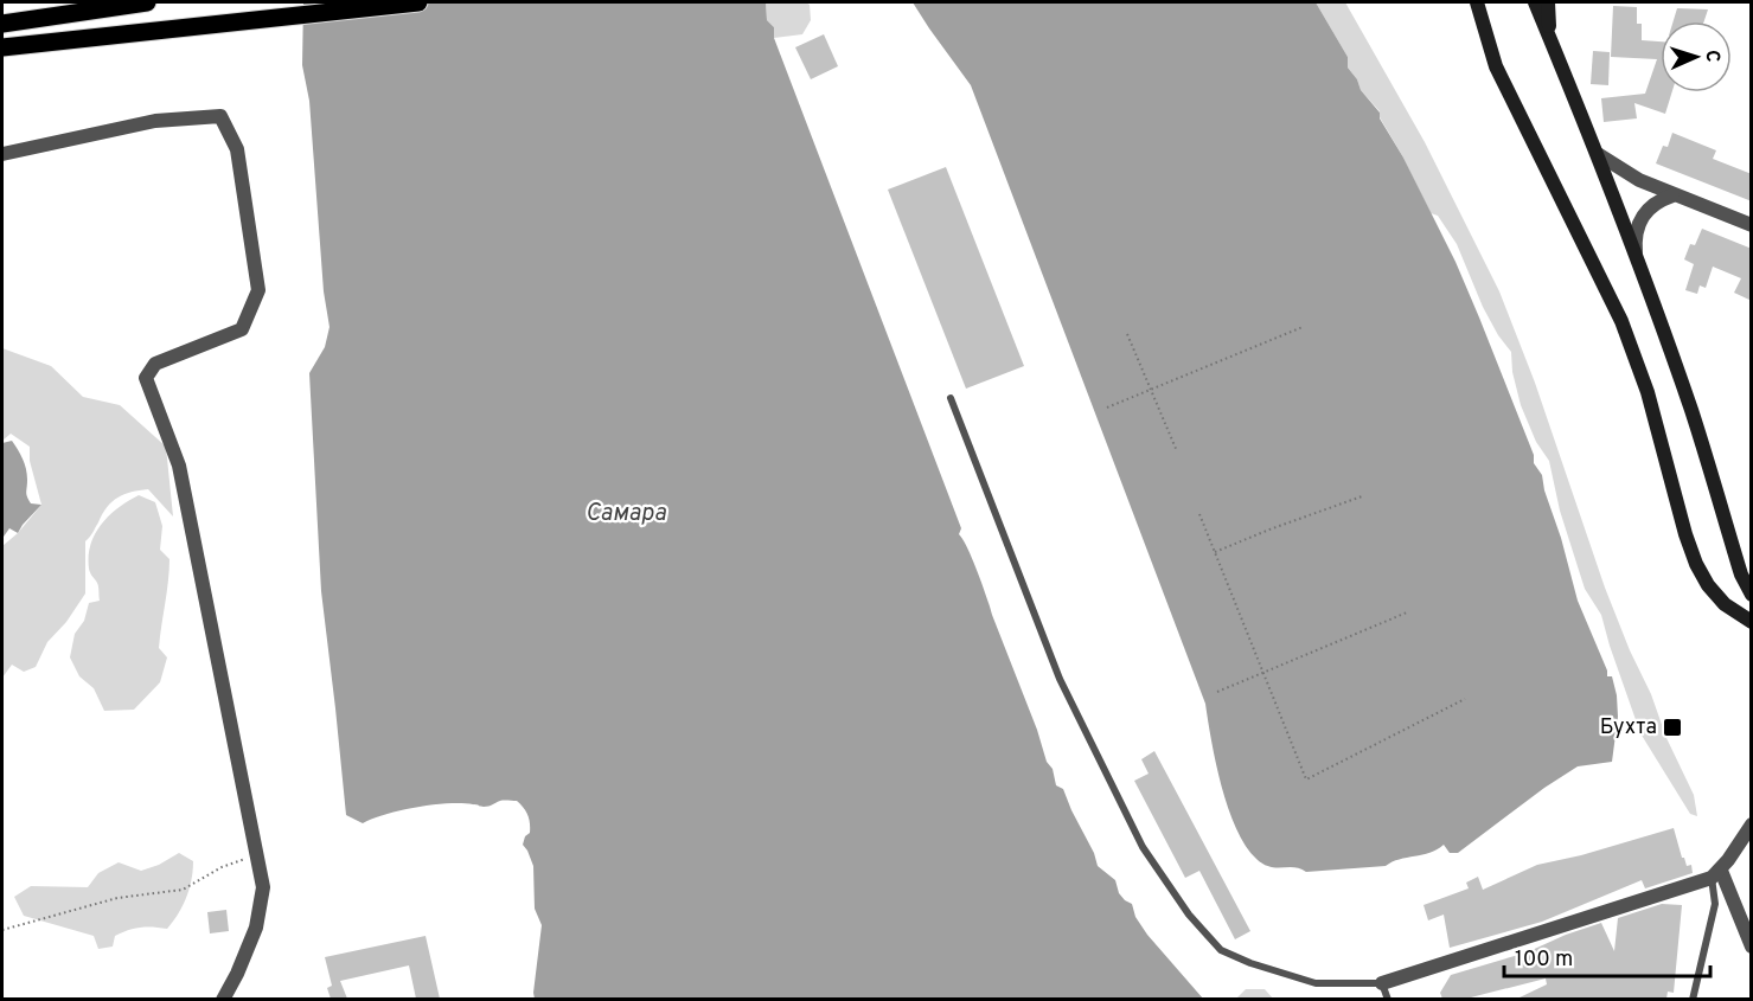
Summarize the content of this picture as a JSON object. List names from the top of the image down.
{
  "water": ["Самара"],
  "places": {
    "transit": ["Бухта"]
  },
  "scale_bar": "100 m",
  "north": "right"
}
